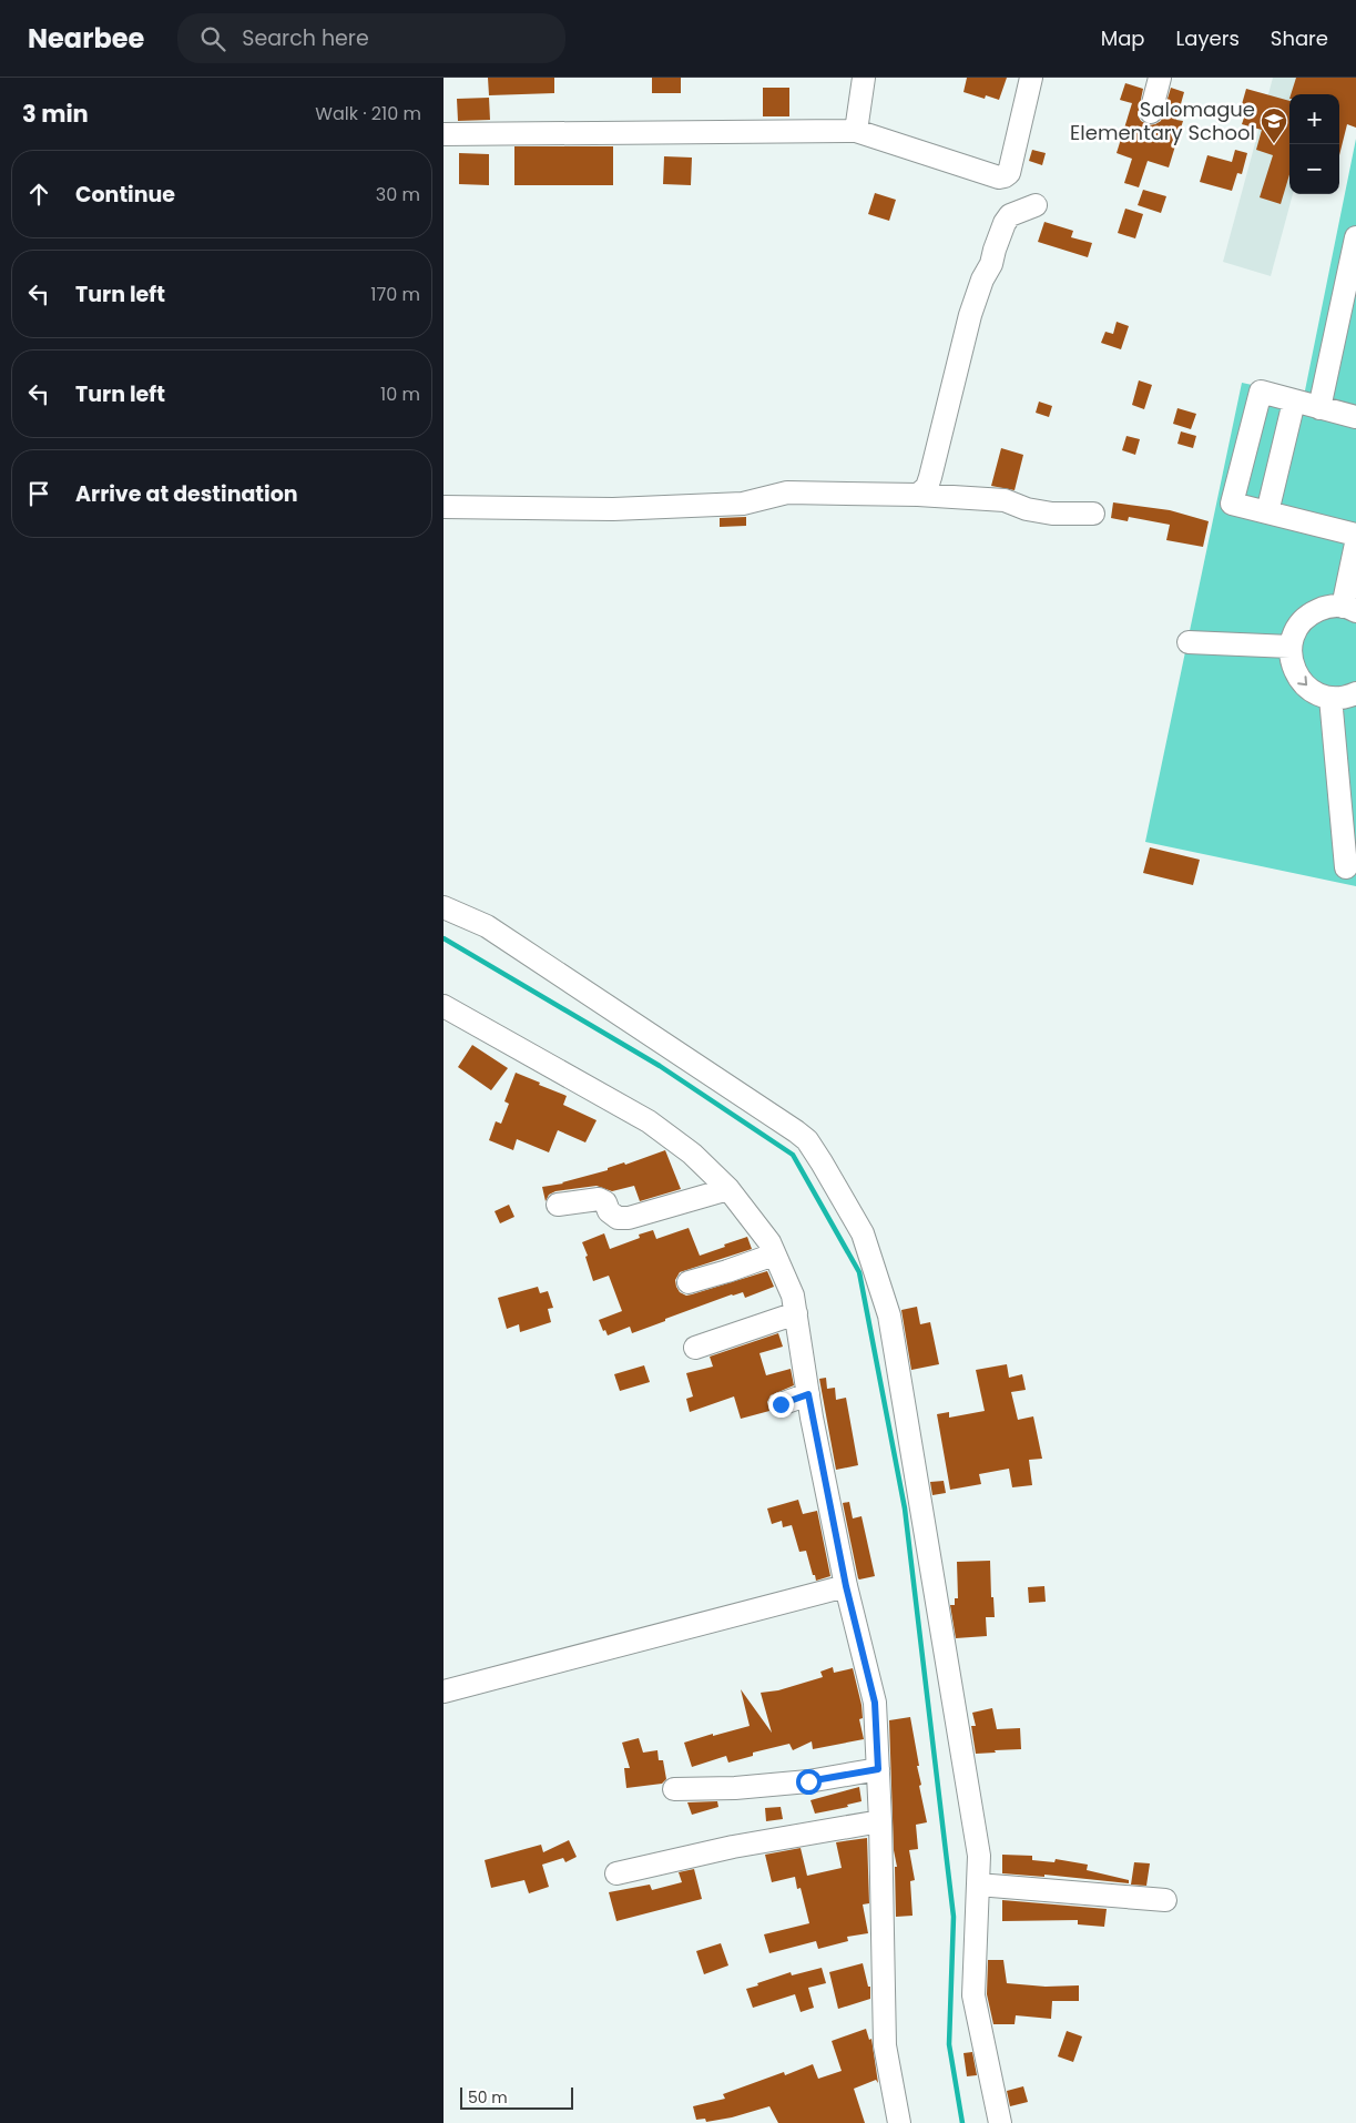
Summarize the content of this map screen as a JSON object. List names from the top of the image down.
{
  "places": {
    "school or university": ["Salomague Elementary School"]
  },
  "scale_bar": "50 m",
  "page": {
    "header": "Nearbee",
    "search": "Search here",
    "nav": ["Map", "Layers", "Share"],
    "heading": ["3 min", "Walk · 210 m"],
    "map_buttons": ["+", "−"],
    "list": [
      ["Continue", "30 m"],
      ["Turn left", "170 m"],
      ["Turn left", "10 m"],
      "Arrive at destination"
    ],
    "scale": "50 m"
  }
}
